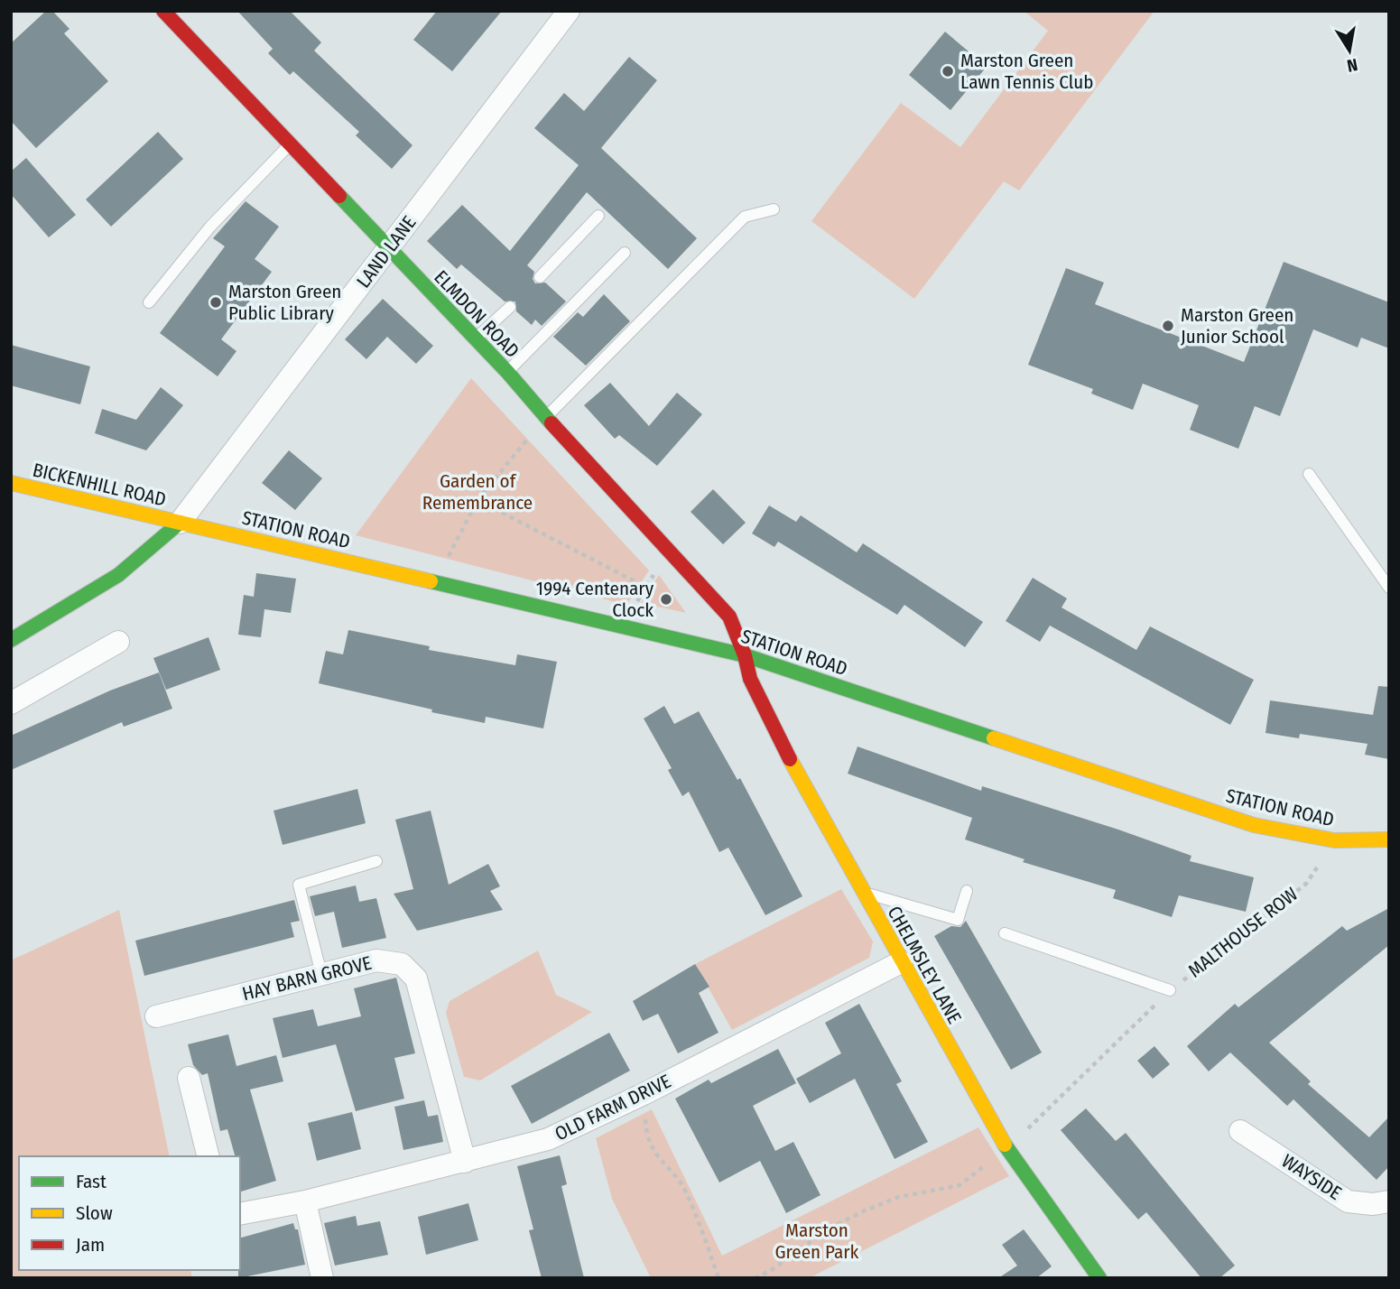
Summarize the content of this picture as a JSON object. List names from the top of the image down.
{
  "streets": {
    "street": [
      "LAND LANE",
      "ELMDON ROAD",
      "BICKENHILL ROAD",
      "STATION ROAD",
      "CHELMSLEY LANE",
      "HAY BARN GROVE",
      "OLD FARM DRIVE",
      "WAYSIDE"
    ],
    "path": ["MALTHOUSE ROW"]
  },
  "crossings": [
    ["LAND LANE", "ELMDON ROAD"],
    ["LAND LANE", "BICKENHILL ROAD"],
    ["LAND LANE", "STATION ROAD"],
    ["ELMDON ROAD", "STATION ROAD"],
    ["ELMDON ROAD", "CHELMSLEY LANE"],
    ["BICKENHILL ROAD", "STATION ROAD"],
    ["STATION ROAD", "MALTHOUSE ROW"],
    ["STATION ROAD", "CHELMSLEY LANE"],
    ["CHELMSLEY LANE", "OLD FARM DRIVE"],
    ["HAY BARN GROVE", "OLD FARM DRIVE"]
  ],
  "parks": ["Garden of Remembrance", "Marston Green Park"],
  "places": [
    "Marston Green Lawn Tennis Club",
    "Marston Green Public Library",
    "Marston Green Junior School",
    "1994 Centenary Clock"
  ],
  "legend": ["Fast", "Slow", "Jam"],
  "north": "bottom"
}
